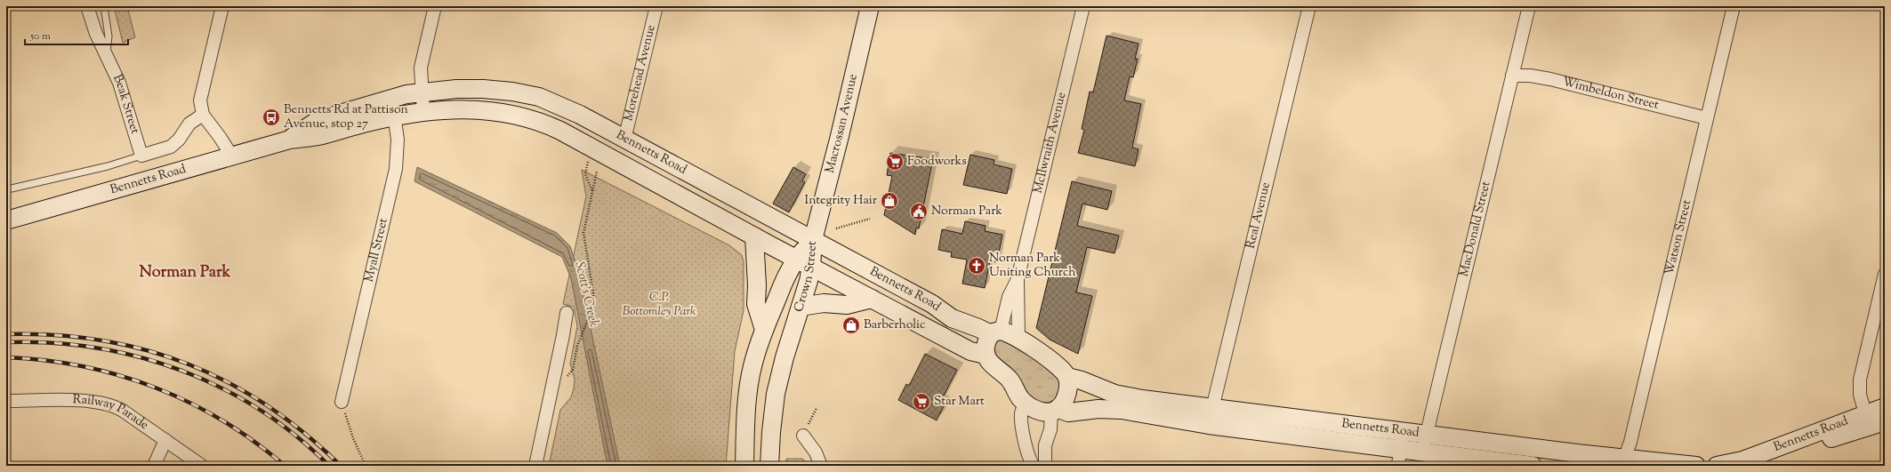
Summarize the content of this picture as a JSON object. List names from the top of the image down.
{
  "streets": {
    "main road": ["Macrossan Avenue", "Bennetts Road", "Crown Street"],
    "street": [
      "Morehead Avenue",
      "Wimbeldon Street",
      "Beak Street",
      "McIlwraith Avenue",
      "Real Avenue",
      "MacDonald Street",
      "Watson Street",
      "Myall Street",
      "Railway Parade"
    ]
  },
  "crossings": [
    ["Morehead Avenue", "Bennetts Road"],
    ["Wimbeldon Street", "MacDonald Street"],
    ["Wimbeldon Street", "Watson Street"],
    ["Beak Street", "Bennetts Road"],
    ["Macrossan Avenue", "Bennetts Road"],
    ["Macrossan Avenue", "Crown Street"],
    ["McIlwraith Avenue", "Bennetts Road"],
    ["Bennetts Road", "Real Avenue"],
    ["Bennetts Road", "MacDonald Street"],
    ["Bennetts Road", "Watson Street"],
    ["Bennetts Road", "Myall Street"],
    ["Bennetts Road", "Crown Street"]
  ],
  "districts": ["Norman Park"],
  "water": ["Scott's Creek"],
  "parks": ["C.P. Bottomley Park"],
  "places": {
    "bus stop": ["Bennetts Rd at Pattison Avenue, stop 27"],
    "supermarket": ["Foodworks", "Star Mart"],
    "shop": ["Integrity Hair", "Barberholic"],
    "public building": ["Norman Park"],
    "church": ["Norman Park Uniting Church"]
  },
  "scale_bar": "50 m"
}
